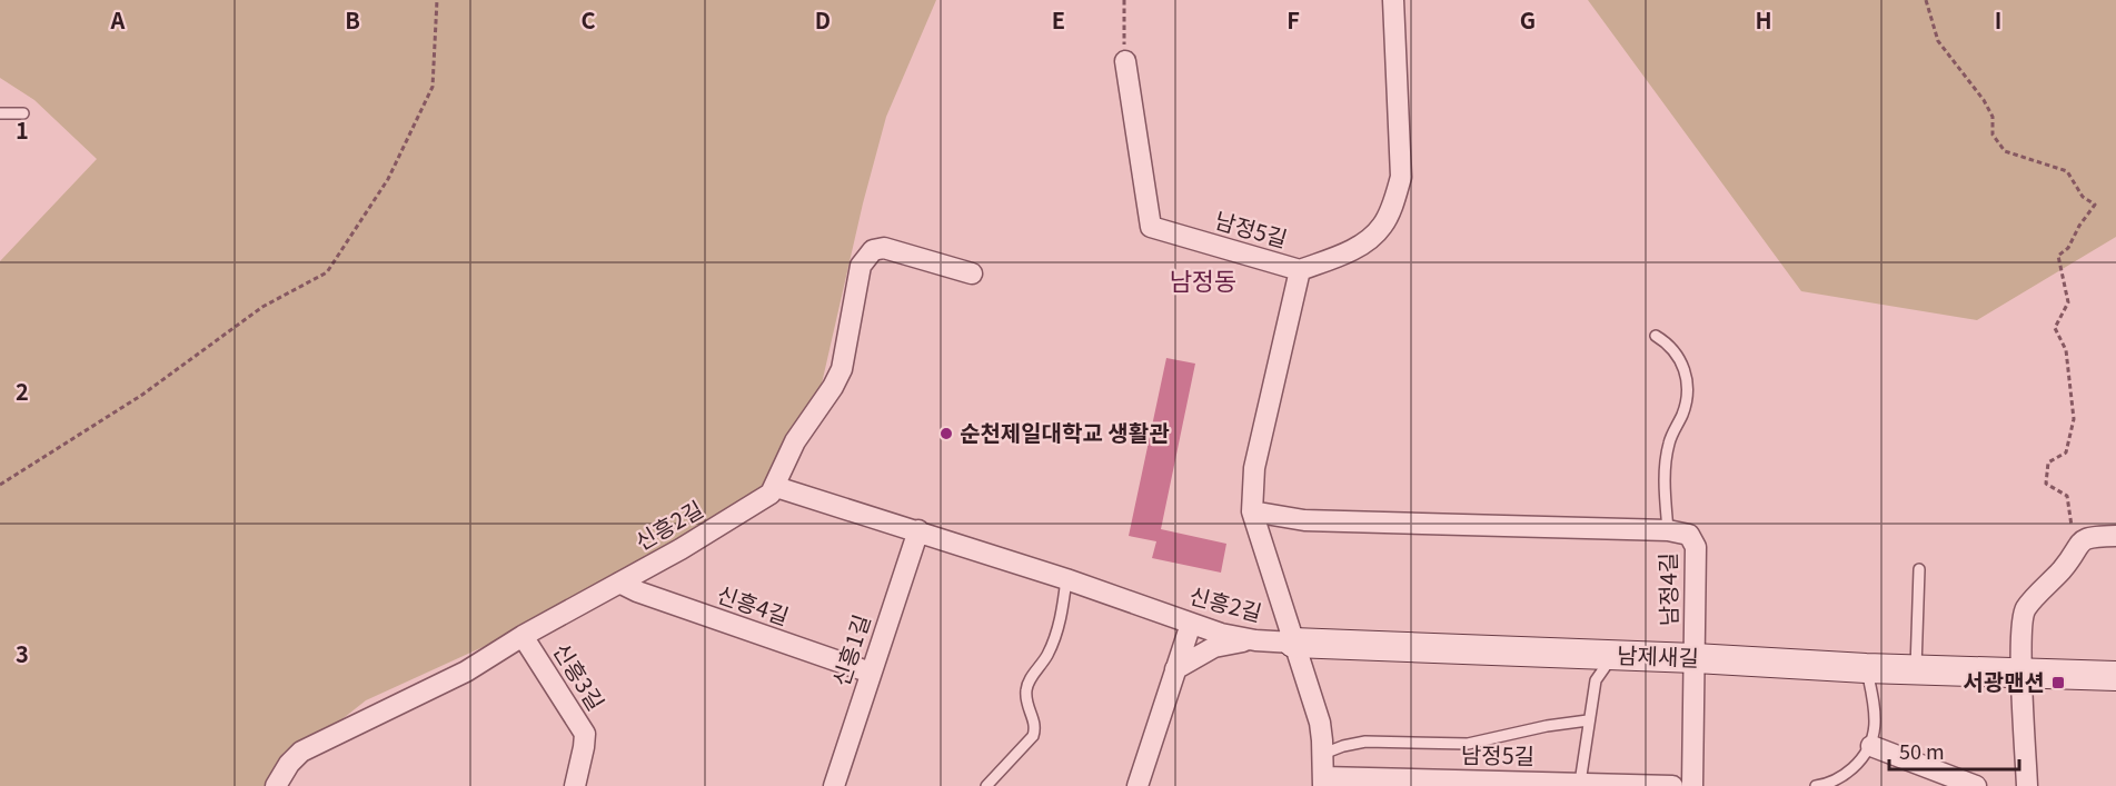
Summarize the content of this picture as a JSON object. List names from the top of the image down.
{
  "streets": {
    "street": [
      "남정5길",
      "신흥2길",
      "남정4길",
      "신흥4길",
      "신흥1길",
      "남제새길",
      "신흥3길"
    ]
  },
  "crossings": [
    ["남정5길", "신흥2길"],
    ["남정5길", "남제새길"],
    ["신흥2길", "신흥4길"],
    ["신흥2길", "신흥1길"],
    ["신흥2길", "남제새길"],
    ["신흥2길", "신흥3길"],
    ["남정4길", "남제새길"],
    ["신흥4길", "신흥1길"]
  ],
  "districts": ["남정동"],
  "places": {
    "other": ["순천제일대학교 생활관"],
    "transit": ["서광맨션"]
  },
  "scale_bar": "50 m",
  "grid": {
    "columns": [
      "A",
      "B",
      "C",
      "D",
      "E",
      "F",
      "G",
      "H",
      "I"
    ],
    "rows": ["1", "2", "3"]
  }
}
